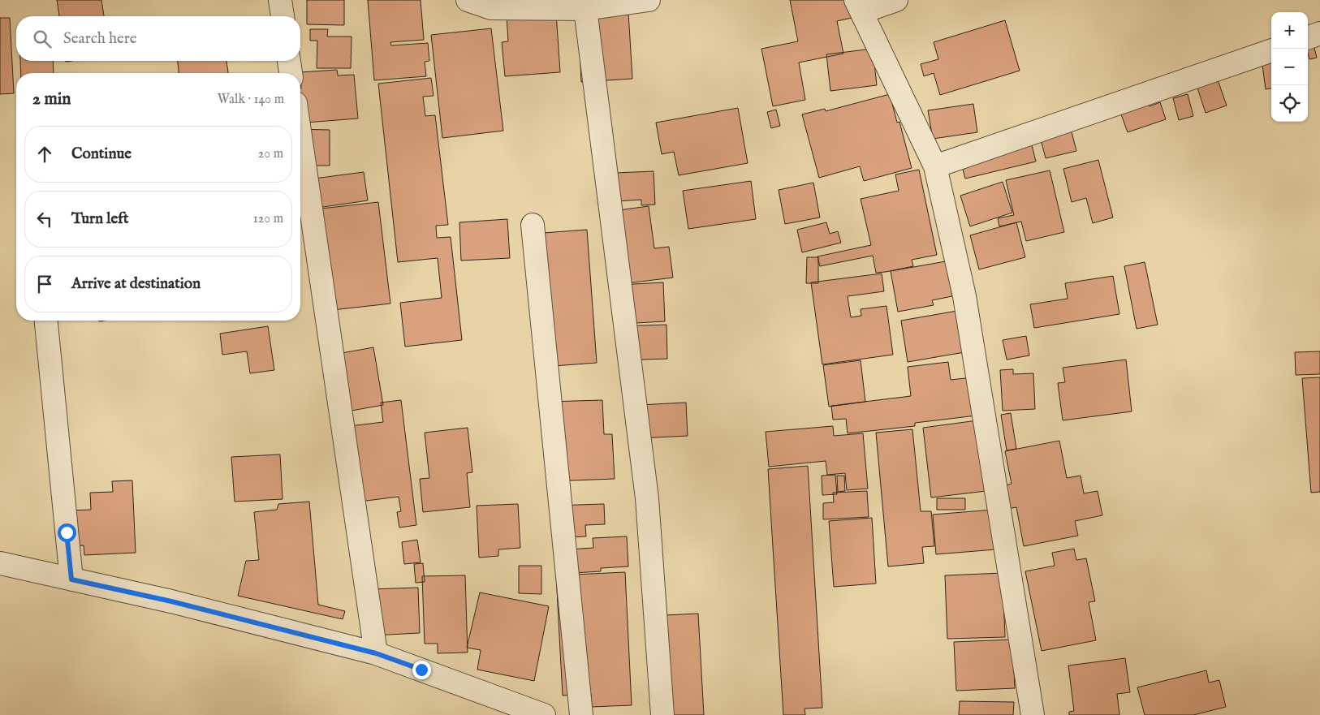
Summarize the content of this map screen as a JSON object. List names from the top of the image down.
{
  "page": {
    "map_buttons": ["+", "−"],
    "search": "Search here",
    "heading": ["2 min", "Walk · 140 m"],
    "list": [
      ["Continue", "20 m"],
      ["Turn left", "120 m"],
      "Arrive at destination"
    ]
  }
}
